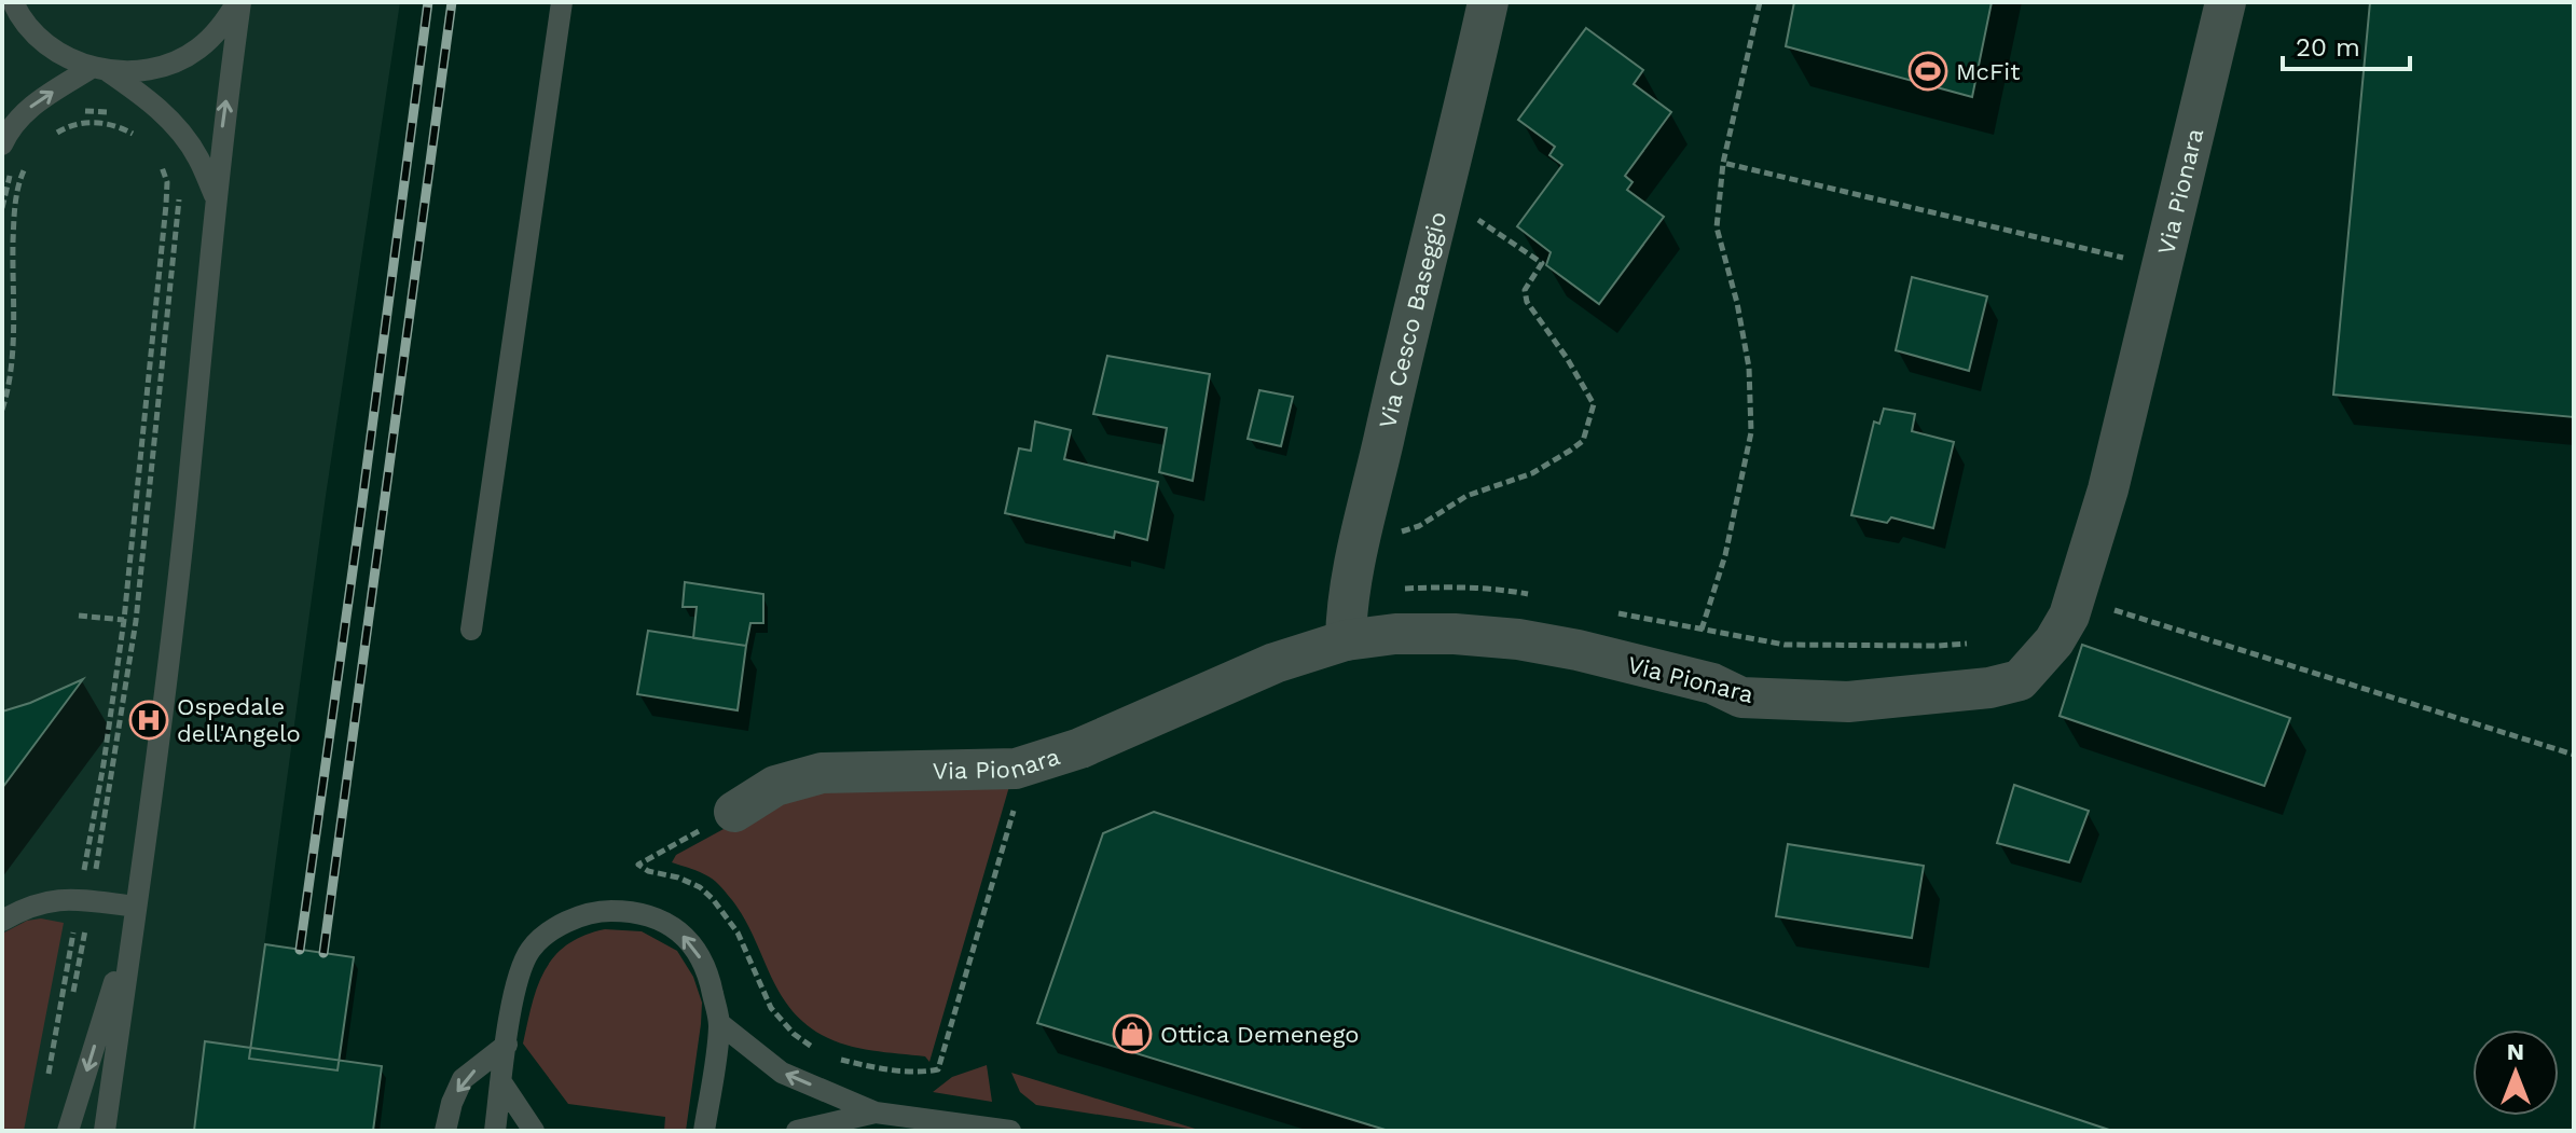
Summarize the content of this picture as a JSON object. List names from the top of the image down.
{
  "streets": {
    "street": ["Via Pionara", "Via Cesco Baseggio"]
  },
  "crossings": [
    ["Via Pionara", "Via Cesco Baseggio"]
  ],
  "places": {
    "sports": ["McFit"],
    "hospital": ["Ospedale dell'Angelo"],
    "shop": ["Ottica Demenego"]
  },
  "scale_bar": "20 m",
  "north": "top"
}
